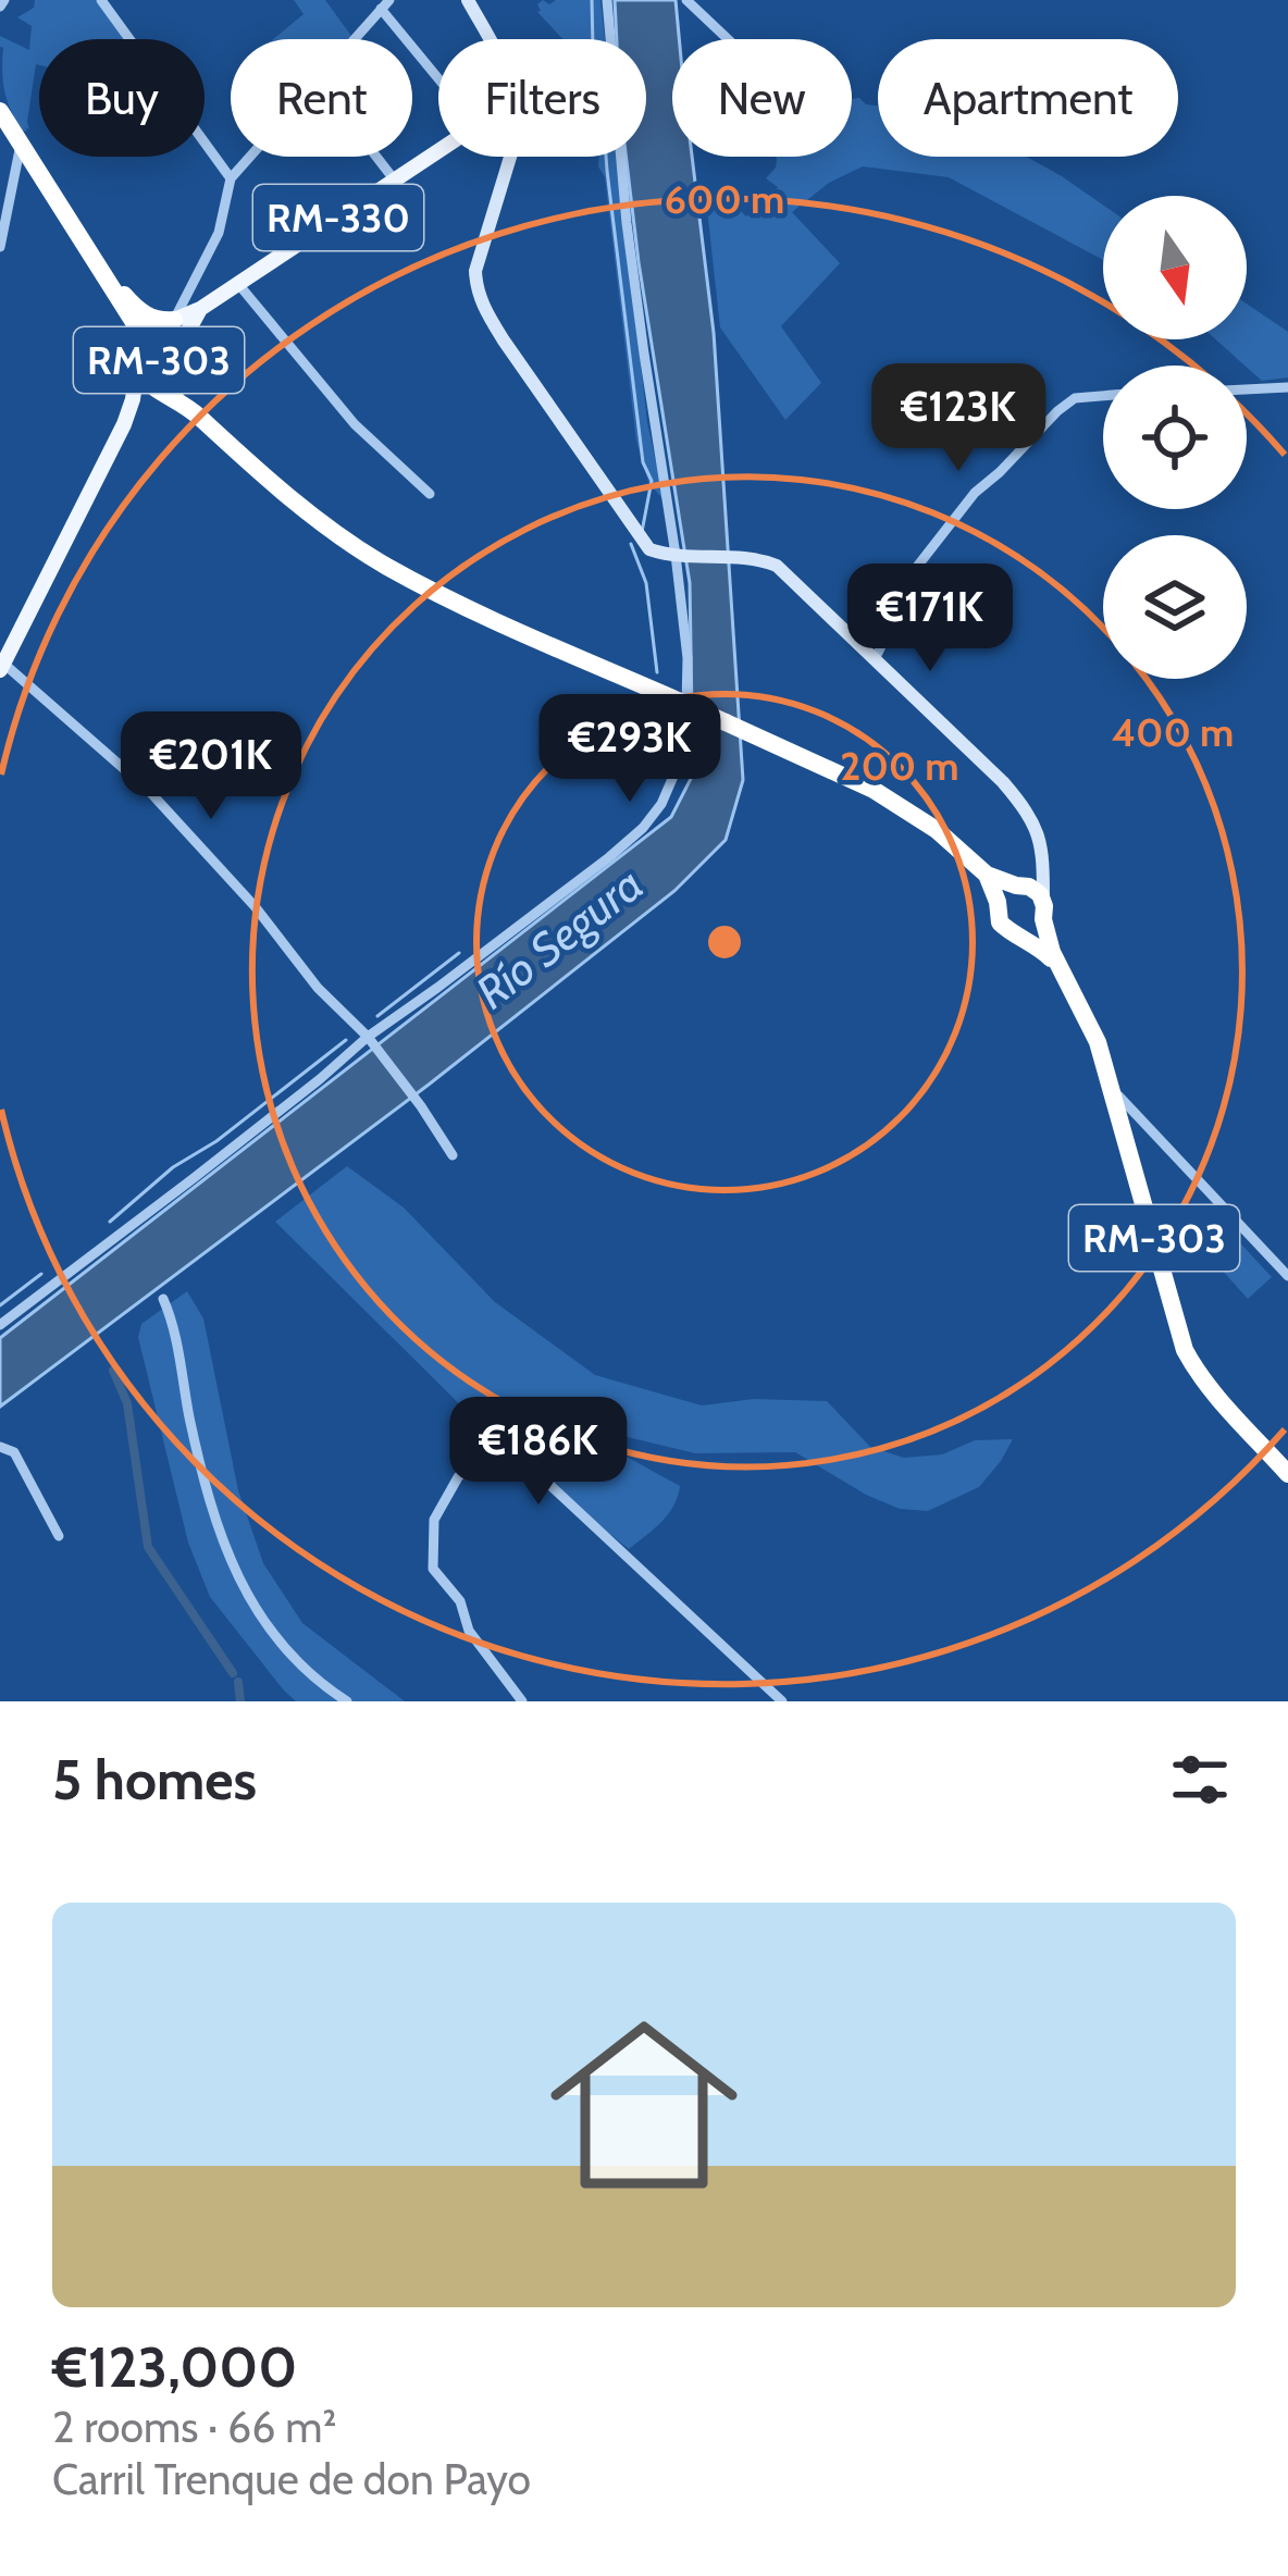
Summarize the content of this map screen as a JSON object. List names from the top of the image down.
{
  "streets": {
    "highway": ["RM-303"],
    "main road": ["RM-330"]
  },
  "water": ["Río Segura"],
  "north": "bottom",
  "page": {
    "chip": [
      "Buy",
      "Rent",
      "Filters",
      "New",
      "Apartment"
    ],
    "price": [
      "€123K",
      "€171K",
      "€293K",
      "€201K",
      "€186K"
    ],
    "heading": "5 homes",
    "list": [
      {
        "name": "€123,000",
        "note": "2 rooms · 66 m² · Carril Trenque de don Payo"
      }
    ]
  },
  "rings": ["600 m", "400 m", "200 m"]
}
